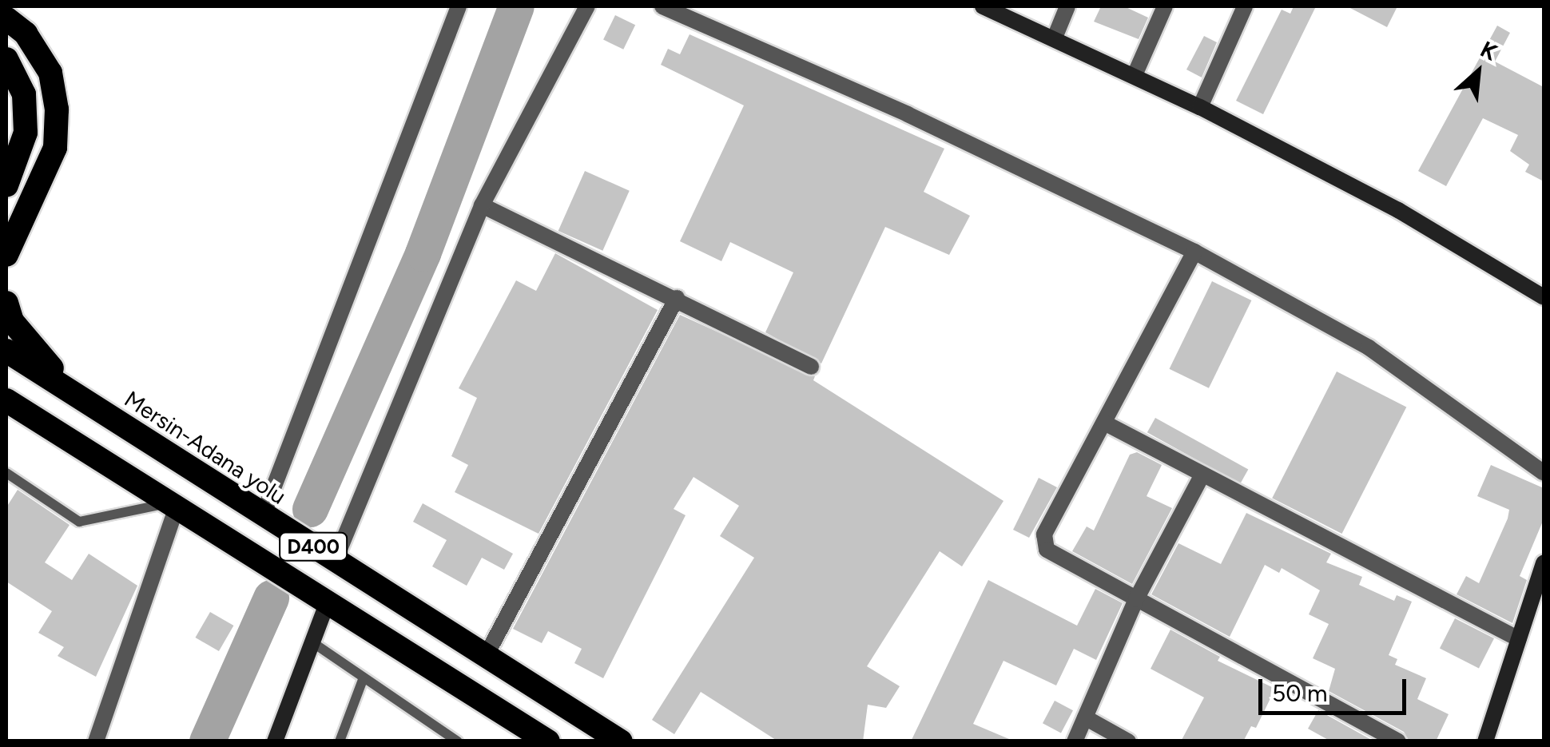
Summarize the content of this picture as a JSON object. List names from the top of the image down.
{
  "streets": {
    "highway": ["Mersin-Adana yolu", "D400"]
  },
  "scale_bar": "50 m",
  "north": "top right"
}
